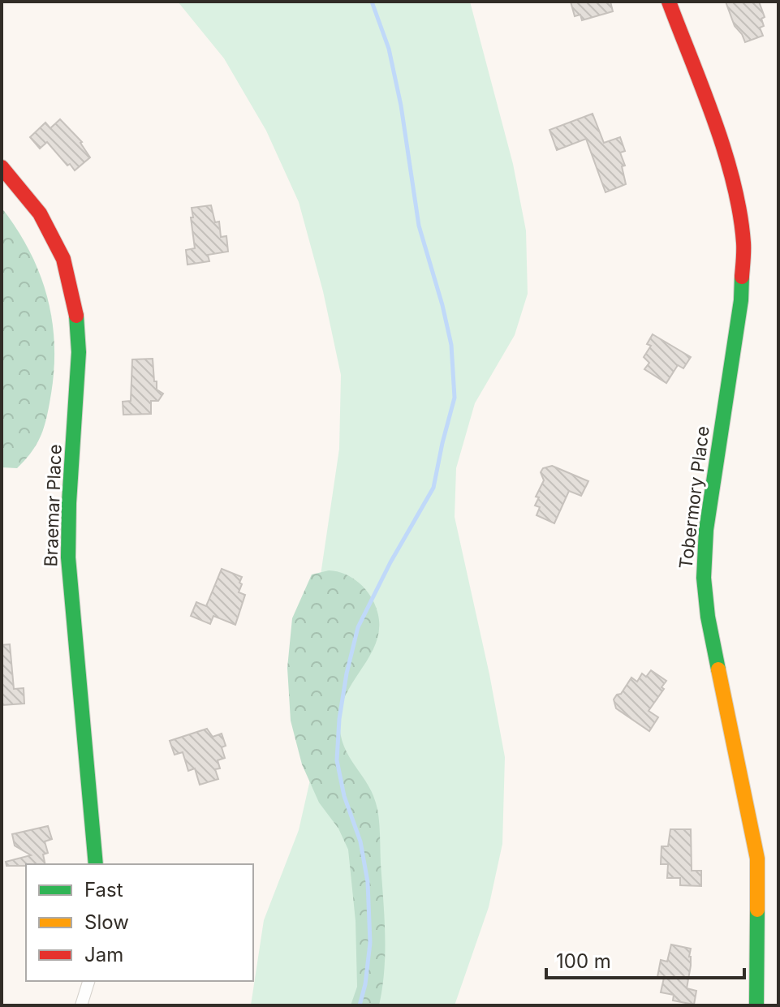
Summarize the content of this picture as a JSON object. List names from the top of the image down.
{
  "streets": {
    "street": ["Tobermory Place", "Braemar Place"]
  },
  "legend": ["Fast", "Slow", "Jam"],
  "scale_bar": "100 m"
}
